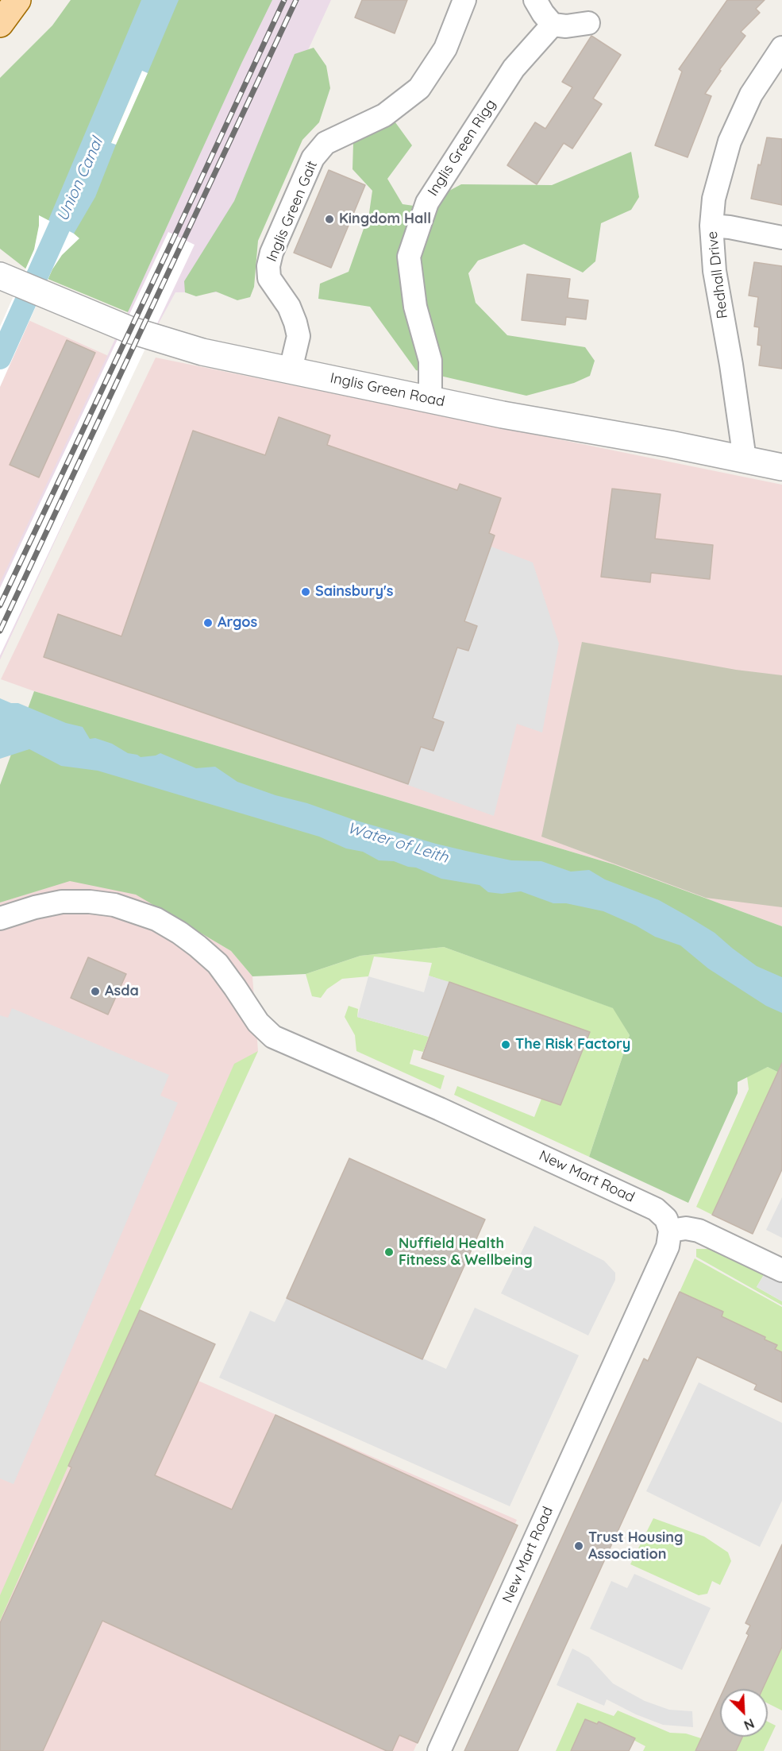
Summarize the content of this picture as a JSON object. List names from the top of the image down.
{
  "streets": {
    "street": [
      "Inglis Green Rigg",
      "Inglis Green Gait",
      "Redhall Drive",
      "Inglis Green Road",
      "New Mart Road"
    ]
  },
  "crossings": [
    ["Inglis Green Rigg", "Inglis Green Road"],
    ["Inglis Green Gait", "Inglis Green Road"],
    ["Redhall Drive", "Inglis Green Road"]
  ],
  "water": ["Union Canal", "Water of Leith"],
  "places": [
    "Kingdom Hall",
    "Sainsbury's",
    "Argos",
    "Asda",
    "The Risk Factory",
    "Nuffield Health Fitness & Wellbeing",
    "Trust Housing Association"
  ],
  "north": "bottom right"
}
